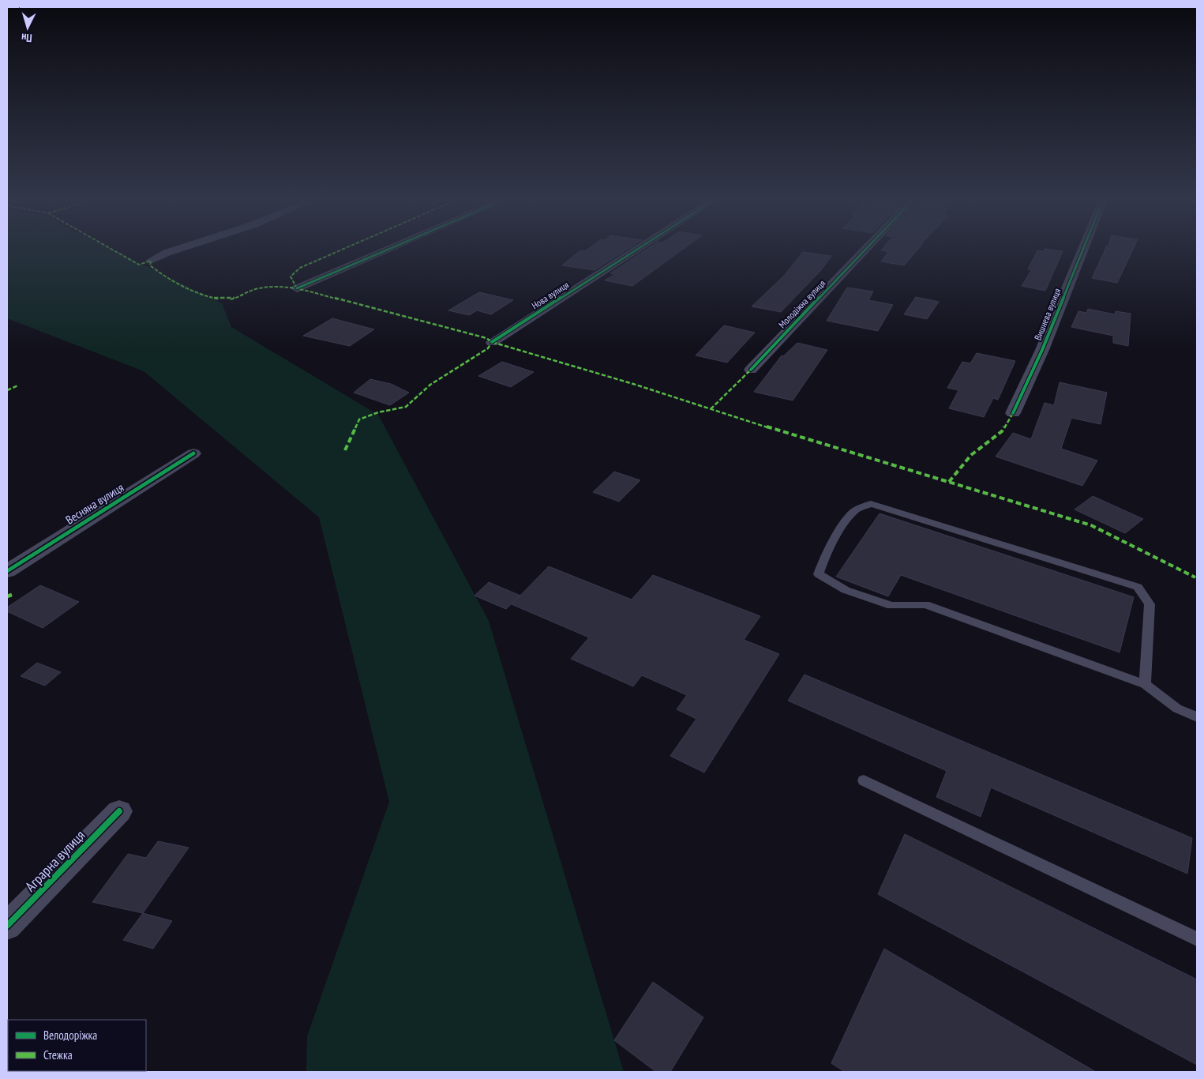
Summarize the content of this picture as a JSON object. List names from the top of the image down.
{
  "streets": {
    "street": [
      "Нова вулиця",
      "Молодіжна вулиця",
      "Вишнева вулиця",
      "Весняна вулиця",
      "Аграрна вулиця"
    ]
  },
  "legend": ["Велодоріжка", "Стежка"],
  "north": "bottom"
}
